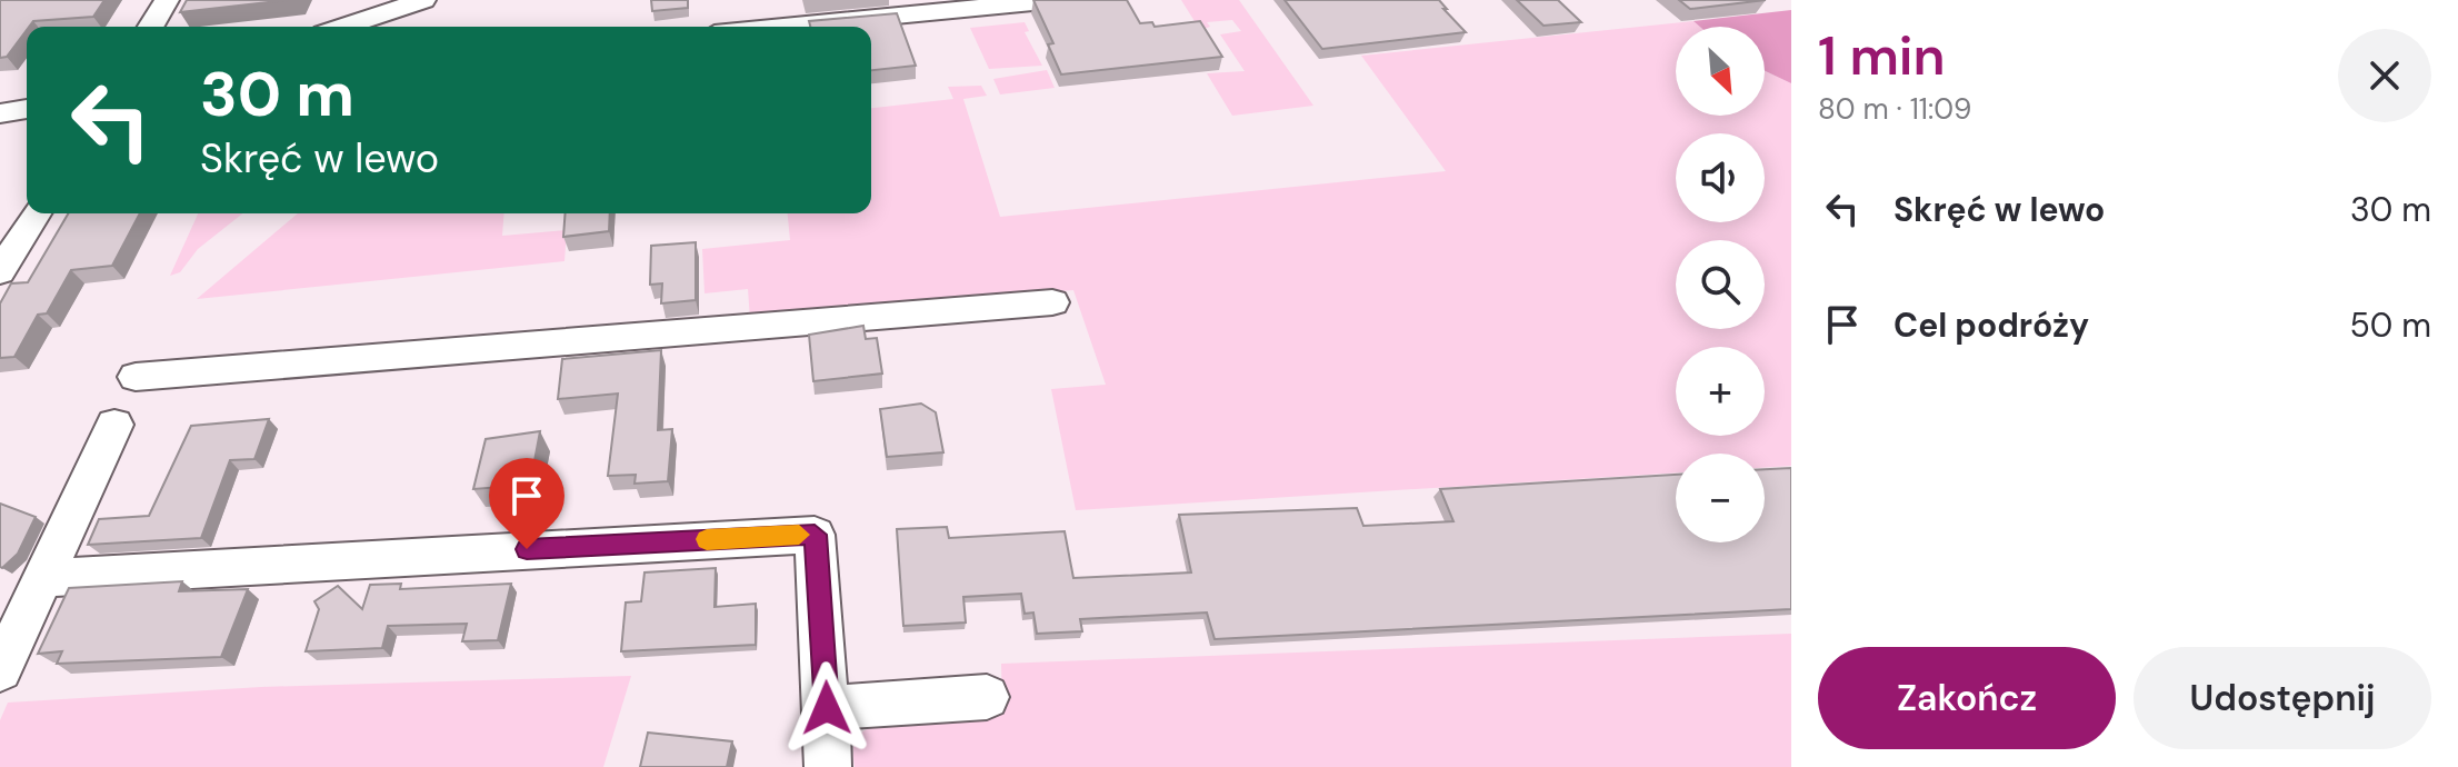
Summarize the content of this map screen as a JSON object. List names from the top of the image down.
{
  "north": "bottom right",
  "page": {
    "heading": ["1 min", "80 m · 11:09"],
    "map_buttons": ["+", "−"],
    "turn": ["30 m", "Skręć w lewo"],
    "list": [
      {
        "name": "Skręć w lewo",
        "value": "30 m"
      },
      {
        "name": "Cel podróży",
        "value": "50 m"
      }
    ],
    "buttons": ["Zakończ", "Udostępnij"]
  }
}
